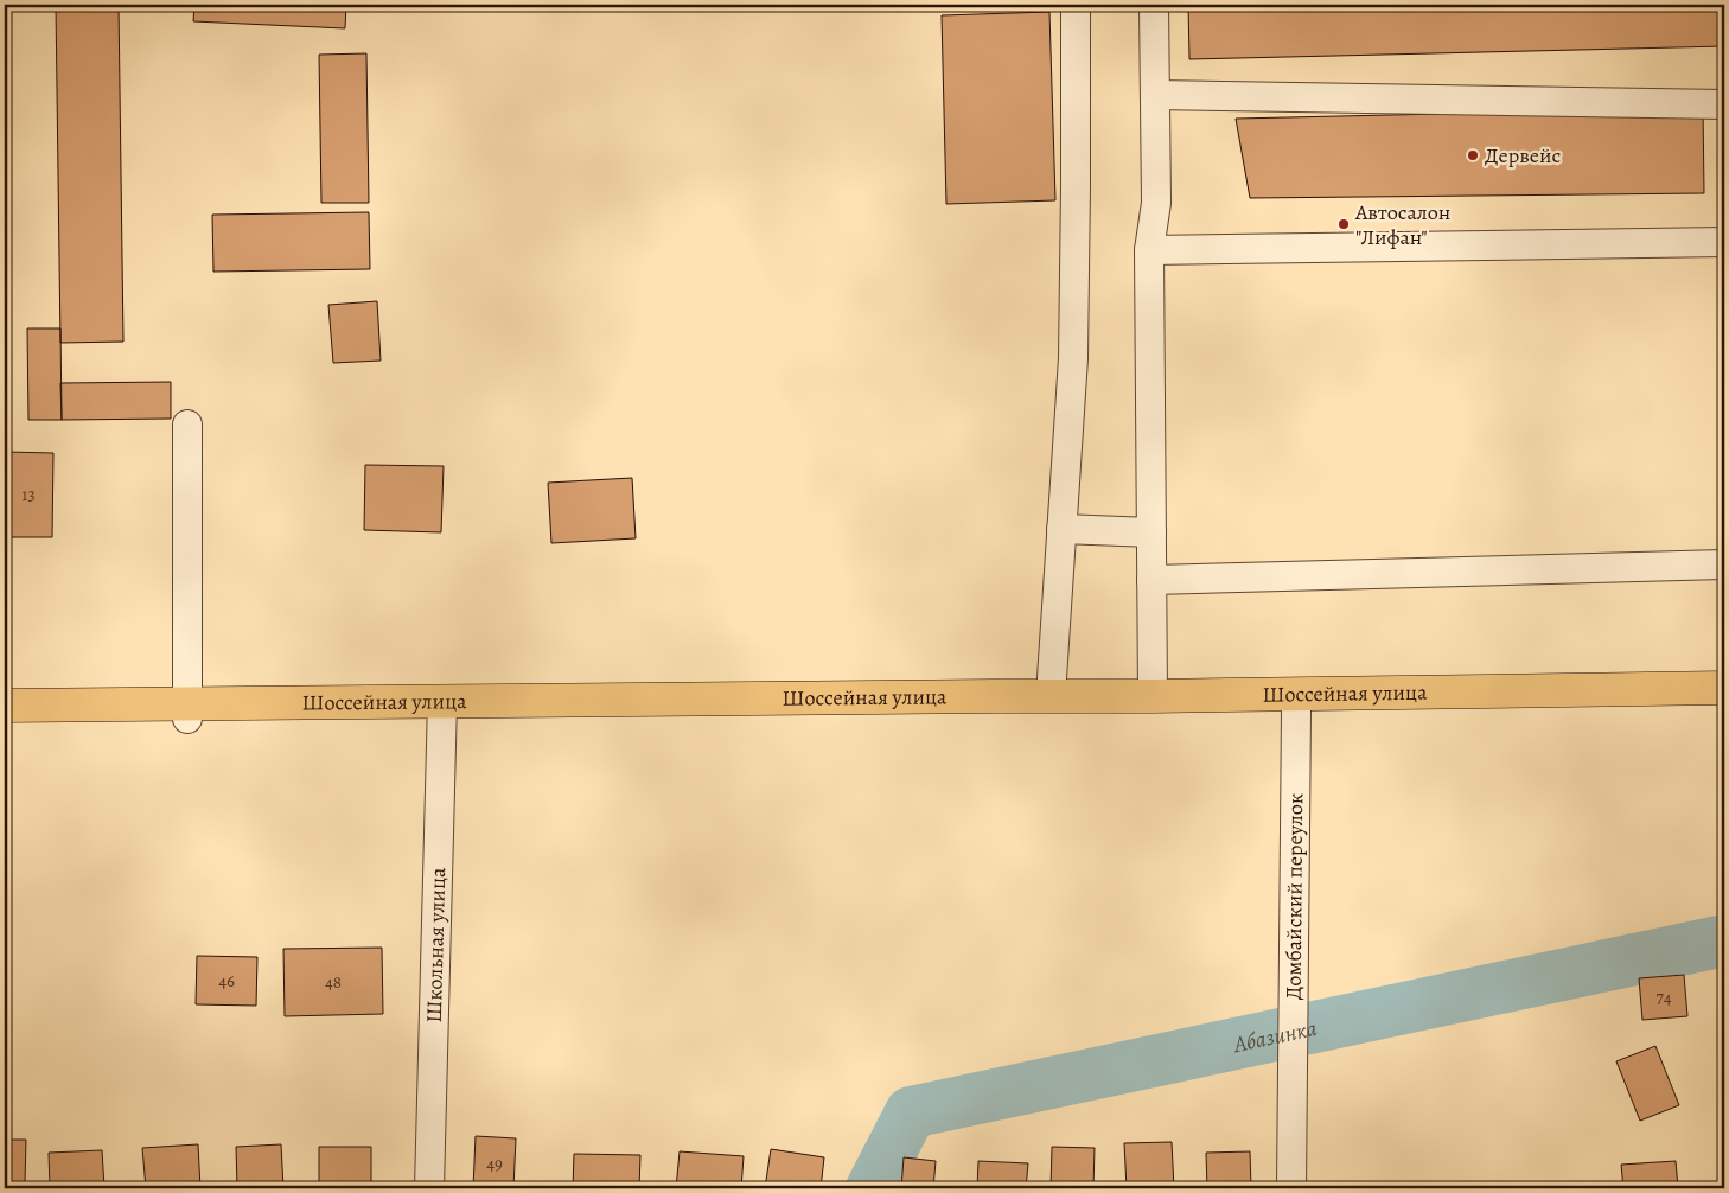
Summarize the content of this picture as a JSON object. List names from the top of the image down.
{
  "streets": {
    "main road": ["Шоссейная улица"],
    "street": ["Домбайский переулок", "Школьная улица"]
  },
  "crossings": [
    ["Шоссейная улица", "Домбайский переулок"],
    ["Шоссейная улица", "Школьная улица"]
  ],
  "water": ["Абазинка"],
  "places": ["Дервейс", "Автосалон \"Лифан\""],
  "house_numbers": [
    "13",
    "46",
    "48",
    "74",
    "49"
  ]
}
